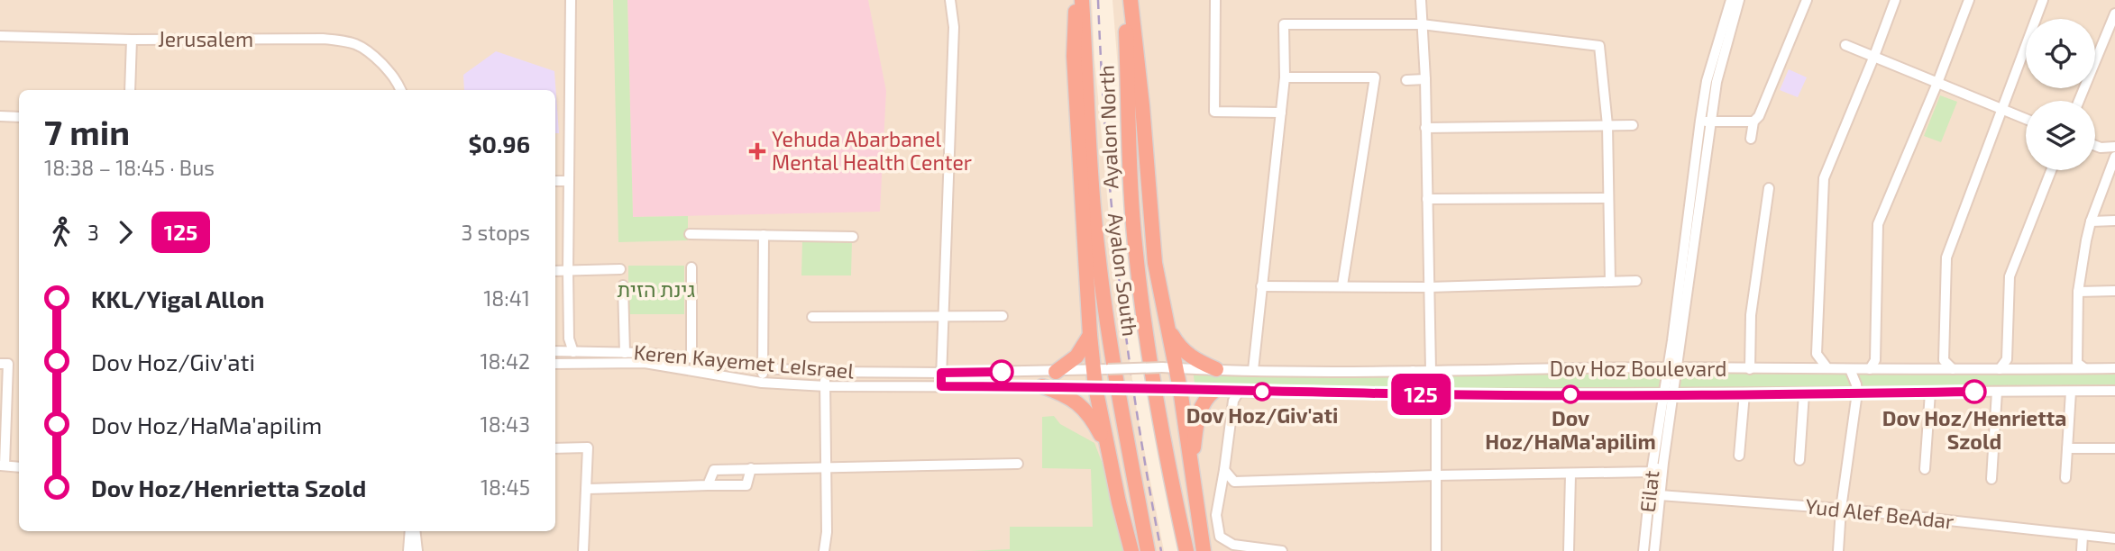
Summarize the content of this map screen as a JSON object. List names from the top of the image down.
{
  "streets": {
    "highway": ["Ayalon North", "Ayalon South"],
    "street": [
      "Jerusalem",
      "Keren Kayemet LeIsrael",
      "Dov Hoz Boulevard",
      "Eilat",
      "Yud Alef BeAdar"
    ]
  },
  "crossings": [
    ["Keren Kayemet LeIsrael", "Dov Hoz Boulevard"],
    ["Dov Hoz Boulevard", "Eilat"],
    ["Eilat", "Yud Alef BeAdar"]
  ],
  "parks": ["גינת הזית"],
  "places": {
    "health": ["Yehuda Abarbanel Mental Health Center"],
    "other": ["Dov Hoz/Giv'ati", "Dov Hoz/Henrietta Szold", "Dov Hoz/HaMa'apilim"]
  },
  "lines": ["bus line 125"],
  "page": {
    "on_map": "125",
    "heading": ["7 min", "18:38 – 18:45 · Bus", "$0.96"],
    "legs": ["3", "125", "3 stops"],
    "list": [
      {
        "name": "KKL/Yigal Allon",
        "value": "18:41"
      },
      {
        "name": "Dov Hoz/Giv'ati",
        "value": "18:42"
      },
      {
        "name": "Dov Hoz/HaMa'apilim",
        "value": "18:43"
      },
      {
        "name": "Dov Hoz/Henrietta Szold",
        "value": "18:45"
      }
    ]
  }
}
